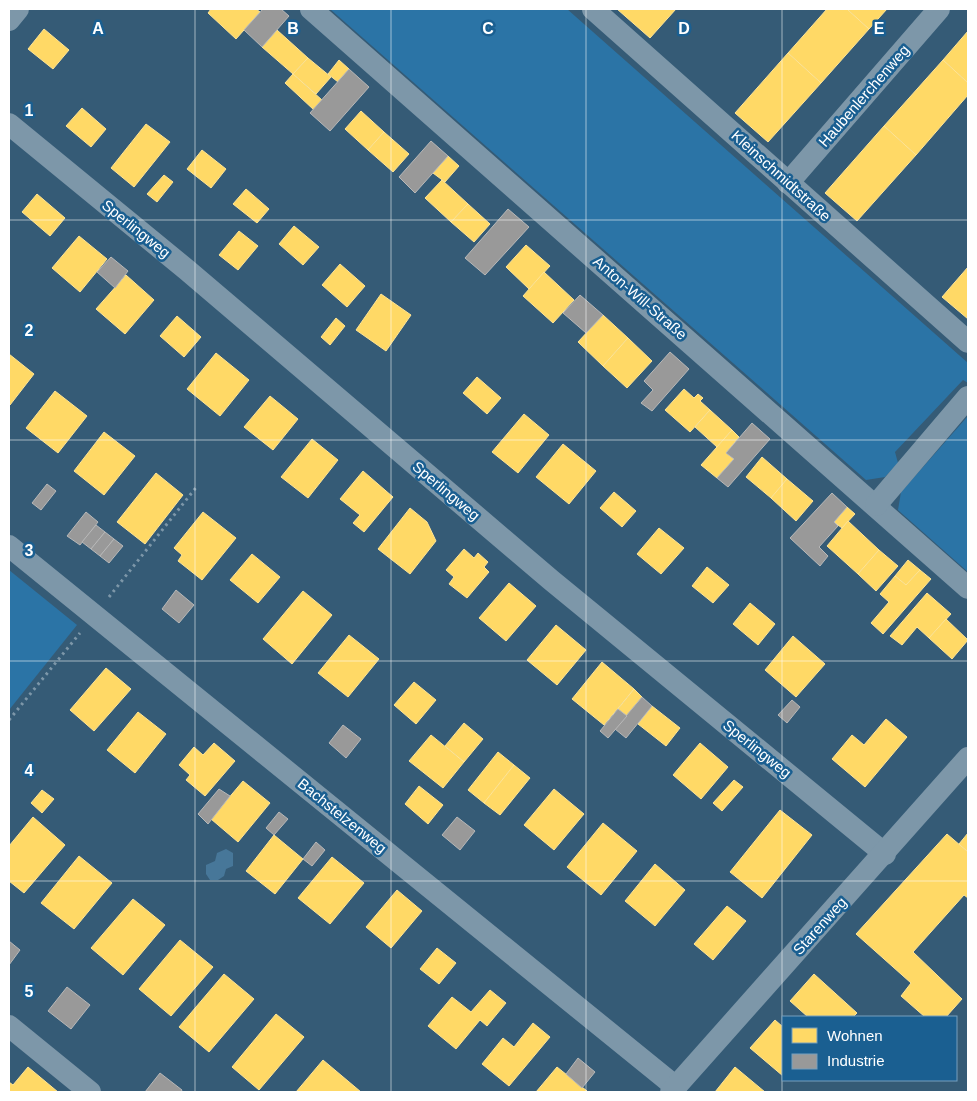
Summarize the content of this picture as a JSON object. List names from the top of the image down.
{
  "streets": {
    "street": [
      "Haubenlerchenweg",
      "Kleinschmidtstraße",
      "Sperlingweg",
      "Anton-Will-Straße",
      "Bachstelzenweg",
      "Starenweg"
    ]
  },
  "crossings": [
    ["Haubenlerchenweg", "Kleinschmidtstraße"],
    ["Sperlingweg", "Starenweg"],
    ["Bachstelzenweg", "Starenweg"]
  ],
  "legend": ["Wohnen", "Industrie"],
  "grid": {
    "columns": [
      "A",
      "B",
      "C",
      "D",
      "E"
    ],
    "rows": [
      "1",
      "2",
      "3",
      "4",
      "5"
    ]
  }
}
